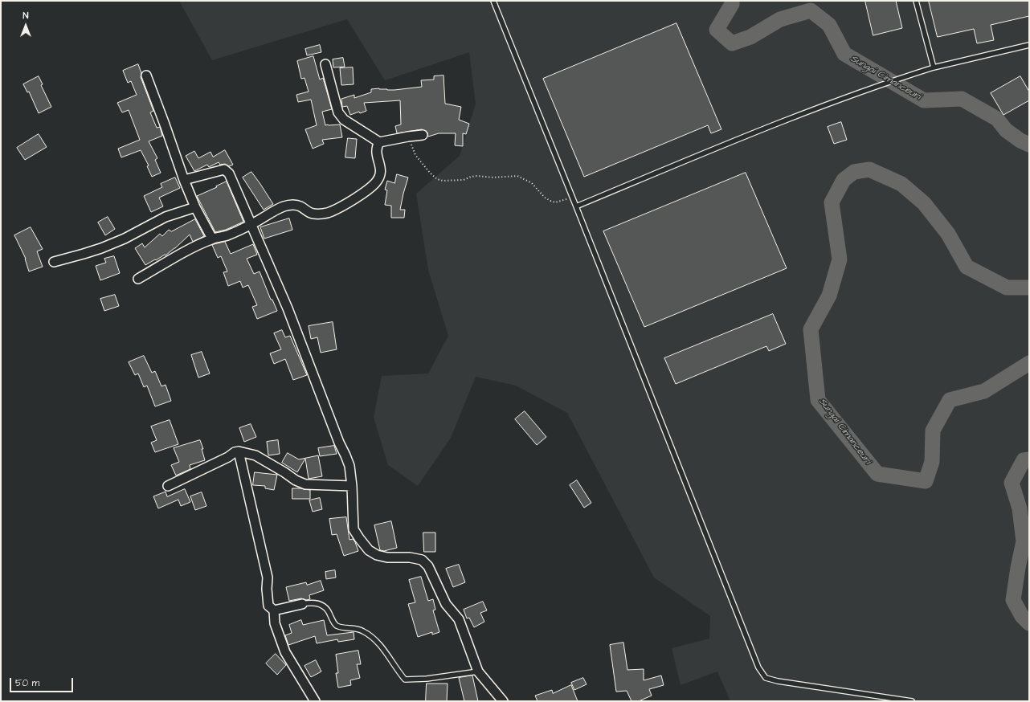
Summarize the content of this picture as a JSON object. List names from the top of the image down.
{
  "water": ["Sungai Cimanceuri"],
  "scale_bar": "50 m",
  "north": "top"
}
